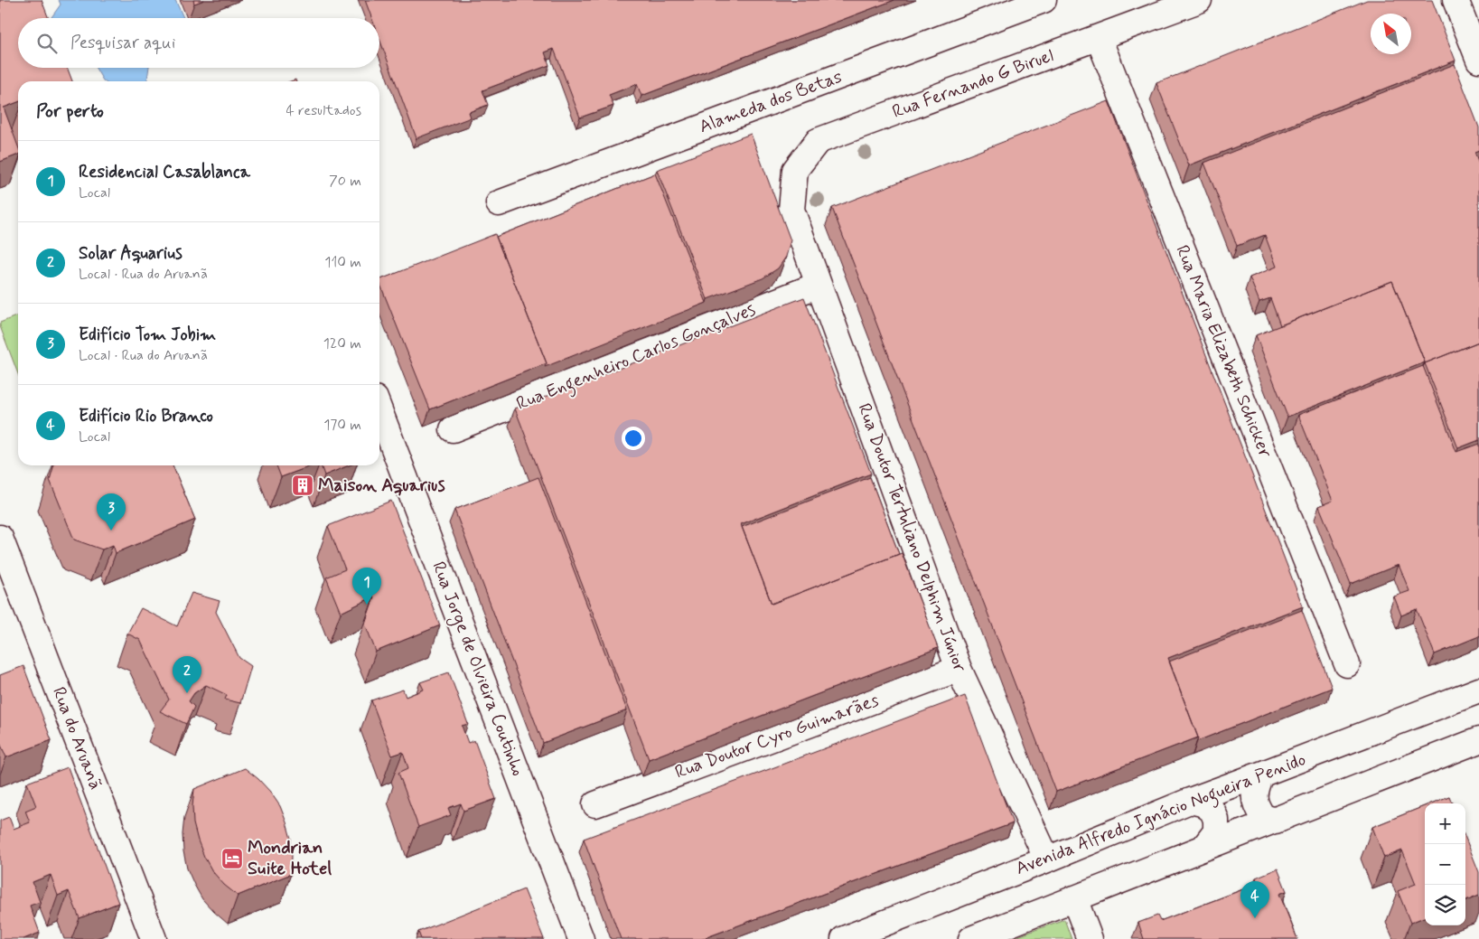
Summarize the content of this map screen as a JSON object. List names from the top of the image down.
{
  "streets": {
    "street": [
      "Rua Fernando G Biruel",
      "Alameda dos Betas",
      "Rua Maria Elizabeth Schicker",
      "Rua Engenheiro Carlos Gonçalves",
      "Rua Doutor Tertuliano Delphim Júnior",
      "Rua Jorge de Olvieira Coutinho",
      "Rua Doutor Cyro Guimarães",
      "Rua do Aruanã",
      "Avenida Alfredo Ignácio Nogueira Penido"
    ]
  },
  "crossings": [
    ["Rua Fernando G Biruel", "Rua Maria Elizabeth Schicker"],
    ["Rua Fernando G Biruel", "Rua Doutor Tertuliano Delphim Júnior"],
    ["Rua Engenheiro Carlos Gonçalves", "Rua Doutor Tertuliano Delphim Júnior"],
    ["Rua Doutor Tertuliano Delphim Júnior", "Rua Doutor Cyro Guimarães"],
    ["Rua Doutor Tertuliano Delphim Júnior", "Avenida Alfredo Ignácio Nogueira Penido"]
  ],
  "places": {
    "building": ["Maison Aquarius"],
    "hotel": ["Mondrian Suite Hotel"]
  },
  "north": "top left",
  "page": {
    "search": "Pesquisar aqui",
    "heading": ["Por perto", "4 resultados"],
    "list": [
      {
        "mark": "1",
        "name": "Residencial Casablanca",
        "note": "Local",
        "value": "70 m"
      },
      {
        "mark": "2",
        "name": "Solar Aquarius",
        "note": "Local · Rua do Aruanã",
        "value": "110 m"
      },
      {
        "mark": "3",
        "name": "Edifício Tom Jobim",
        "note": "Local · Rua do Aruanã",
        "value": "120 m"
      },
      {
        "mark": "4",
        "name": "Edifício Rio Branco",
        "note": "Local",
        "value": "170 m"
      }
    ],
    "pins": [
      "3",
      "1",
      "2",
      "4"
    ],
    "map_buttons": ["+", "−"]
  }
}
